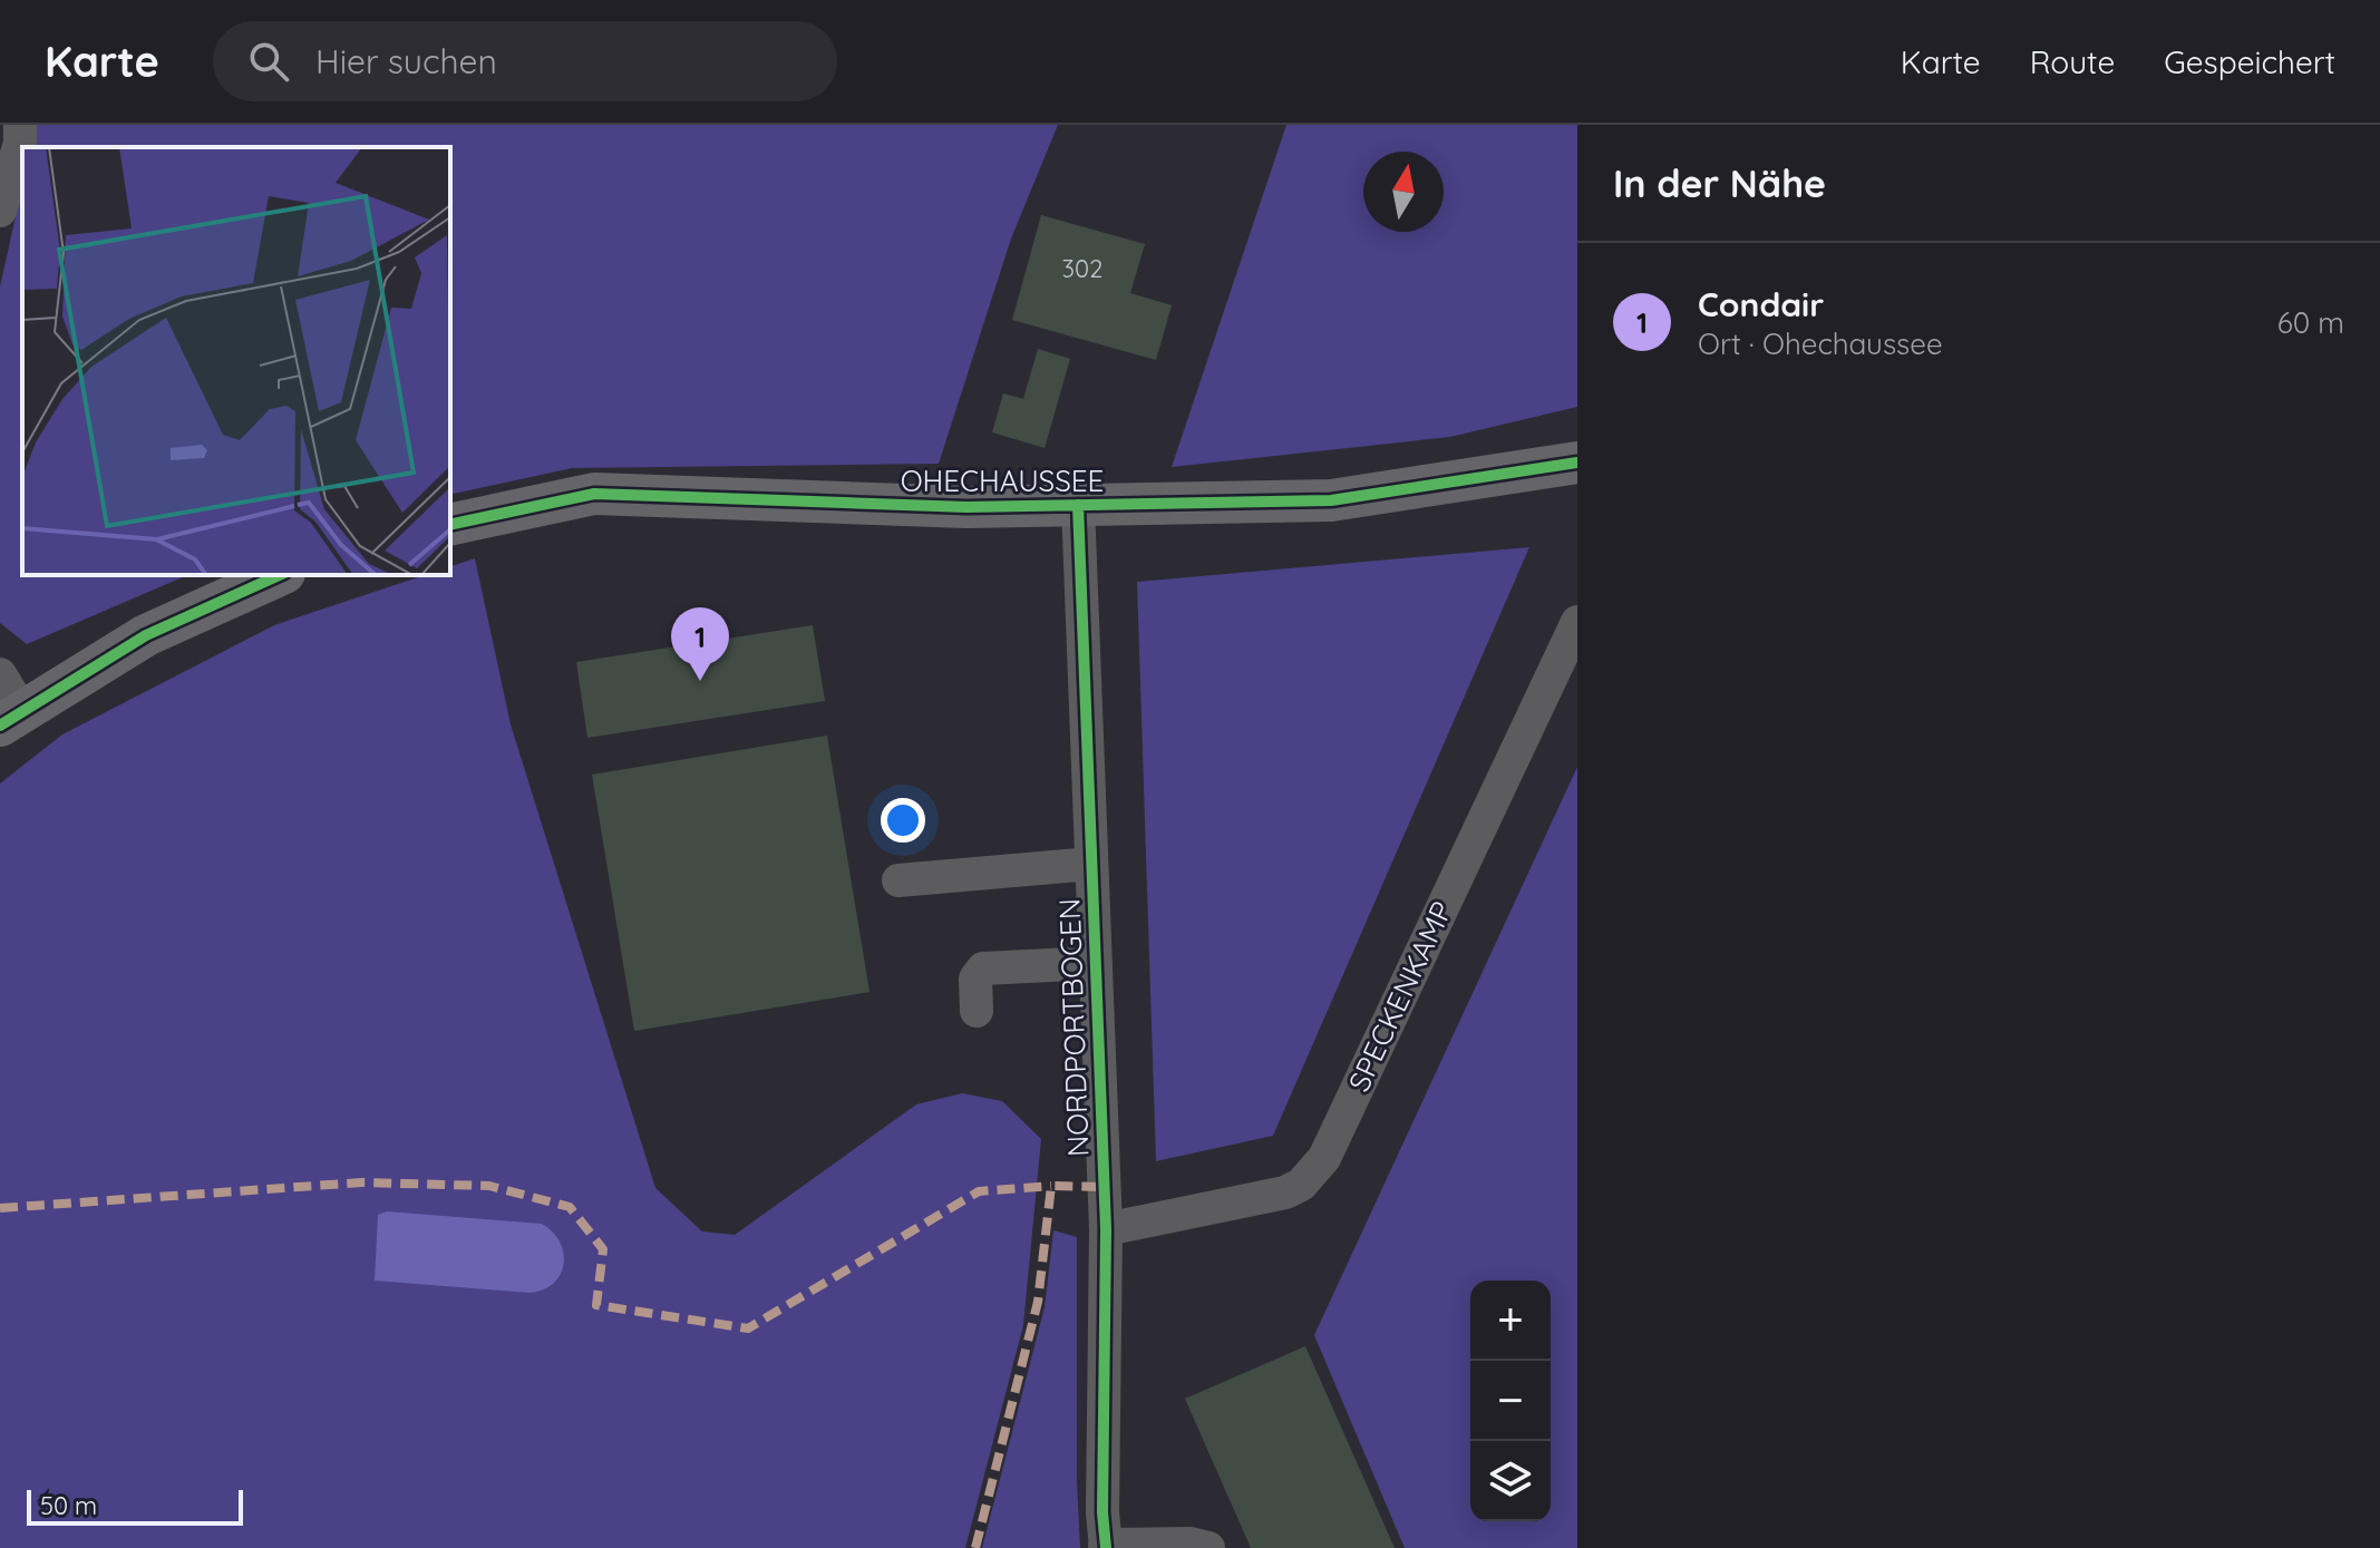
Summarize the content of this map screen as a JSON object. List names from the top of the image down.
{
  "streets": {
    "main road": ["OHECHAUSSEE"],
    "street": ["SPECKENKAMP", "NORDPORTBOGEN"]
  },
  "crossings": [
    ["OHECHAUSSEE", "NORDPORTBOGEN"],
    ["SPECKENKAMP", "NORDPORTBOGEN"]
  ],
  "house_numbers": ["302"],
  "scale_bar": "50 m",
  "north": "top",
  "page": {
    "header": "Karte",
    "search": "Hier suchen",
    "nav": ["Karte", "Route", "Gespeichert"],
    "heading": "In der Nähe",
    "list": [
      {
        "mark": "1",
        "name": "Condair",
        "note": "Ort · Ohechaussee",
        "value": "60 m"
      }
    ],
    "pins": "1",
    "map_buttons": ["+", "−"],
    "scale": "50 m"
  }
}
